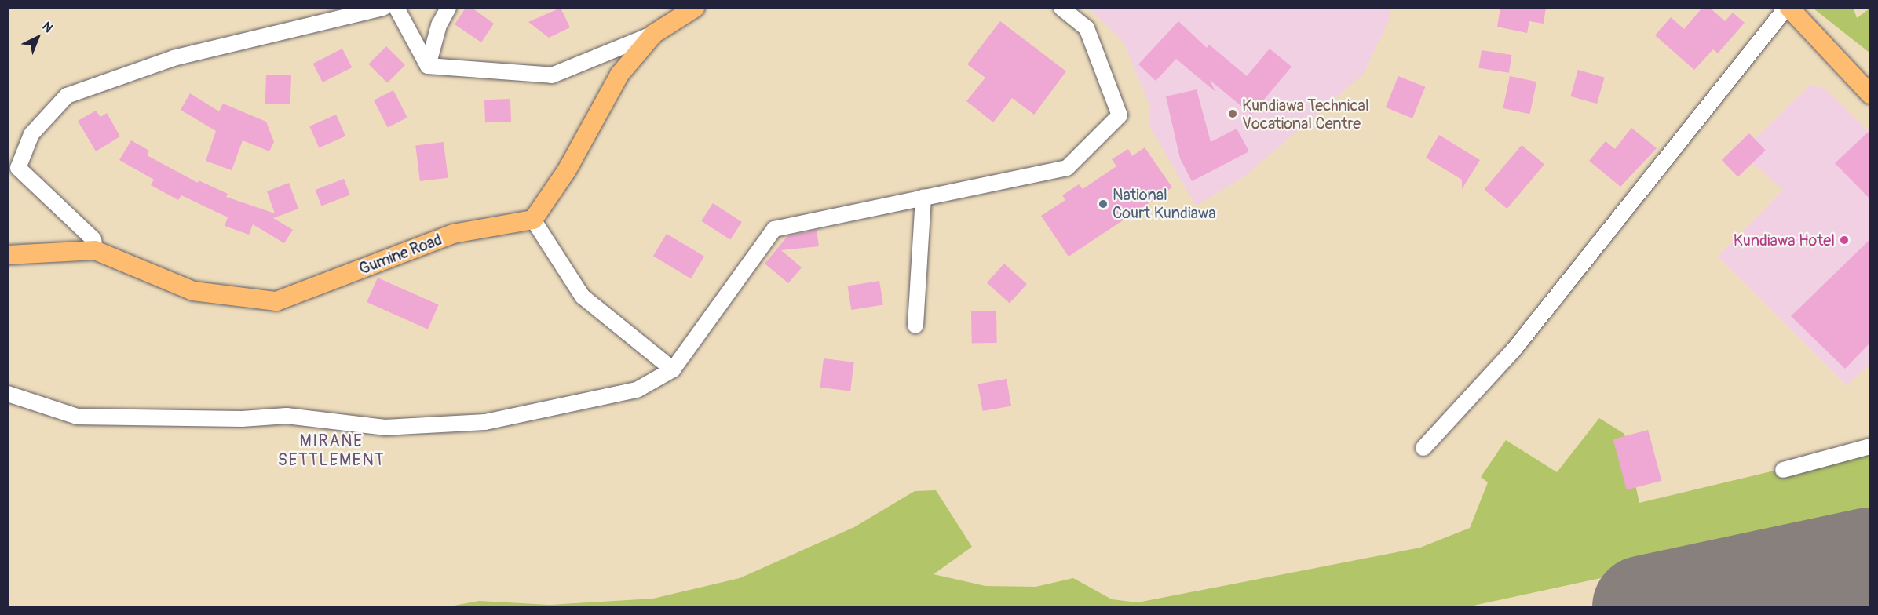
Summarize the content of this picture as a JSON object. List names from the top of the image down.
{
  "streets": {
    "main road": ["Gumine Road"]
  },
  "districts": ["MIRANE SETTLEMENT"],
  "places": ["Kundiawa Technical Vocational Centre", "National Court Kundiawa", "Kundiawa Hotel"],
  "north": "top right"
}
